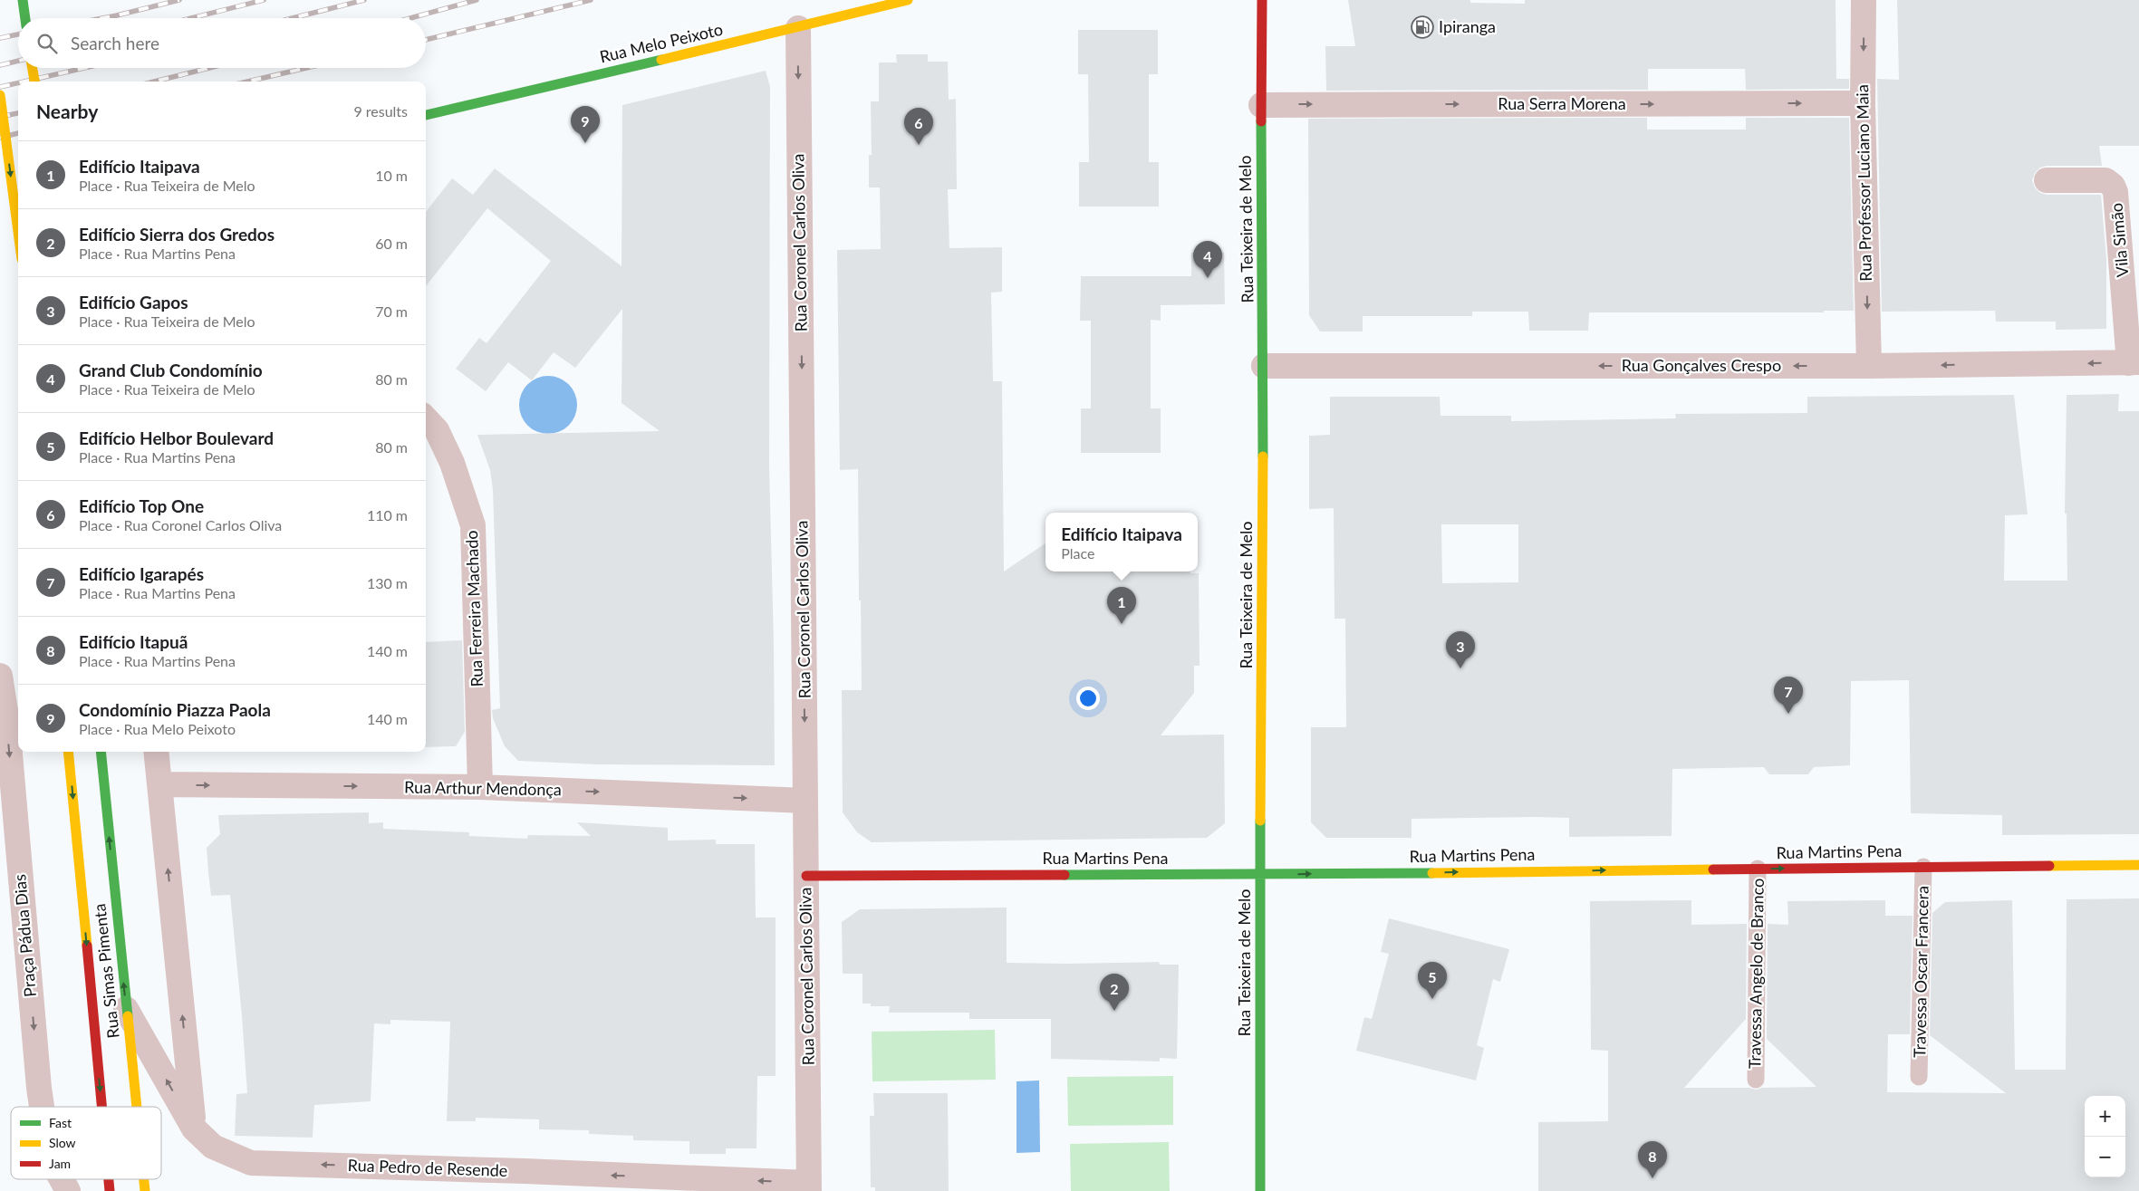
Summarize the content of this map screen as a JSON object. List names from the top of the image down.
{
  "streets": {
    "street": [
      "Rua Melo Peixoto",
      "Rua Serra Morena",
      "Rua Professor Luciano Maia",
      "Rua Teixeira de Melo",
      "Vila Simão",
      "Rua Coronel Carlos Oliva",
      "Rua Gonçalves Crespo",
      "Rua Ferreira Machado",
      "Rua Arthur Mendonça",
      "Rua Martins Pena",
      "Praça Pádua Dias",
      "Rua Simas Pimenta",
      "Rua Pedro de Resende"
    ],
    "lane": ["Travessa Oscar Francera", "Travessa Angelo de Branco"]
  },
  "crossings": [
    ["Rua Melo Peixoto", "Rua Coronel Carlos Oliva"],
    ["Rua Serra Morena", "Rua Professor Luciano Maia"],
    ["Rua Serra Morena", "Rua Teixeira de Melo"],
    ["Rua Professor Luciano Maia", "Rua Gonçalves Crespo"],
    ["Rua Teixeira de Melo", "Rua Gonçalves Crespo"],
    ["Rua Teixeira de Melo", "Rua Martins Pena"],
    ["Vila Simão", "Rua Gonçalves Crespo"],
    ["Rua Coronel Carlos Oliva", "Rua Arthur Mendonça"],
    ["Rua Coronel Carlos Oliva", "Rua Martins Pena"],
    ["Rua Coronel Carlos Oliva", "Rua Pedro de Resende"],
    ["Rua Ferreira Machado", "Rua Arthur Mendonça"],
    ["Rua Martins Pena", "Travessa Oscar Francera"],
    ["Rua Martins Pena", "Travessa Angelo de Branco"],
    ["Rua Simas Pimenta", "Rua Pedro de Resende"]
  ],
  "one_way": [
    "Rua Serra Morena",
    "Rua Professor Luciano Maia",
    "Rua Coronel Carlos Oliva",
    "Rua Gonçalves Crespo",
    "Rua Arthur Mendonça",
    "Rua Martins Pena",
    "Rua Pedro de Resende"
  ],
  "places": {
    "fuel station": ["Ipiranga"]
  },
  "legend": ["Fast", "Slow", "Jam"],
  "page": {
    "search": "Search here",
    "heading": ["Nearby", "9 results"],
    "pins": [
      "9",
      "6",
      "4",
      "1",
      "3",
      "7",
      "5",
      "2",
      "8"
    ],
    "list": [
      {
        "mark": "1",
        "name": "Edifício Itaipava",
        "note": "Place · Rua Teixeira de Melo",
        "value": "10 m"
      },
      {
        "mark": "2",
        "name": "Edifício Sierra dos Gredos",
        "note": "Place · Rua Martins Pena",
        "value": "60 m"
      },
      {
        "mark": "3",
        "name": "Edifício Gapos",
        "note": "Place · Rua Teixeira de Melo",
        "value": "70 m"
      },
      {
        "mark": "4",
        "name": "Grand Club Condomínio",
        "note": "Place · Rua Teixeira de Melo",
        "value": "80 m"
      },
      {
        "mark": "5",
        "name": "Edifício Helbor Boulevard",
        "note": "Place · Rua Martins Pena",
        "value": "80 m"
      },
      {
        "mark": "6",
        "name": "Edifício Top One",
        "note": "Place · Rua Coronel Carlos Oliva",
        "value": "110 m"
      },
      {
        "mark": "7",
        "name": "Edifício Igarapés",
        "note": "Place · Rua Martins Pena",
        "value": "130 m"
      },
      {
        "mark": "8",
        "name": "Edifício Itapuã",
        "note": "Place · Rua Martins Pena",
        "value": "140 m"
      },
      {
        "mark": "9",
        "name": "Condomínio Piazza Paola",
        "note": "Place · Rua Melo Peixoto",
        "value": "140 m"
      }
    ],
    "popup": ["Edifício Itaipava", "Place"],
    "map_buttons": ["+", "−"]
  }
}
